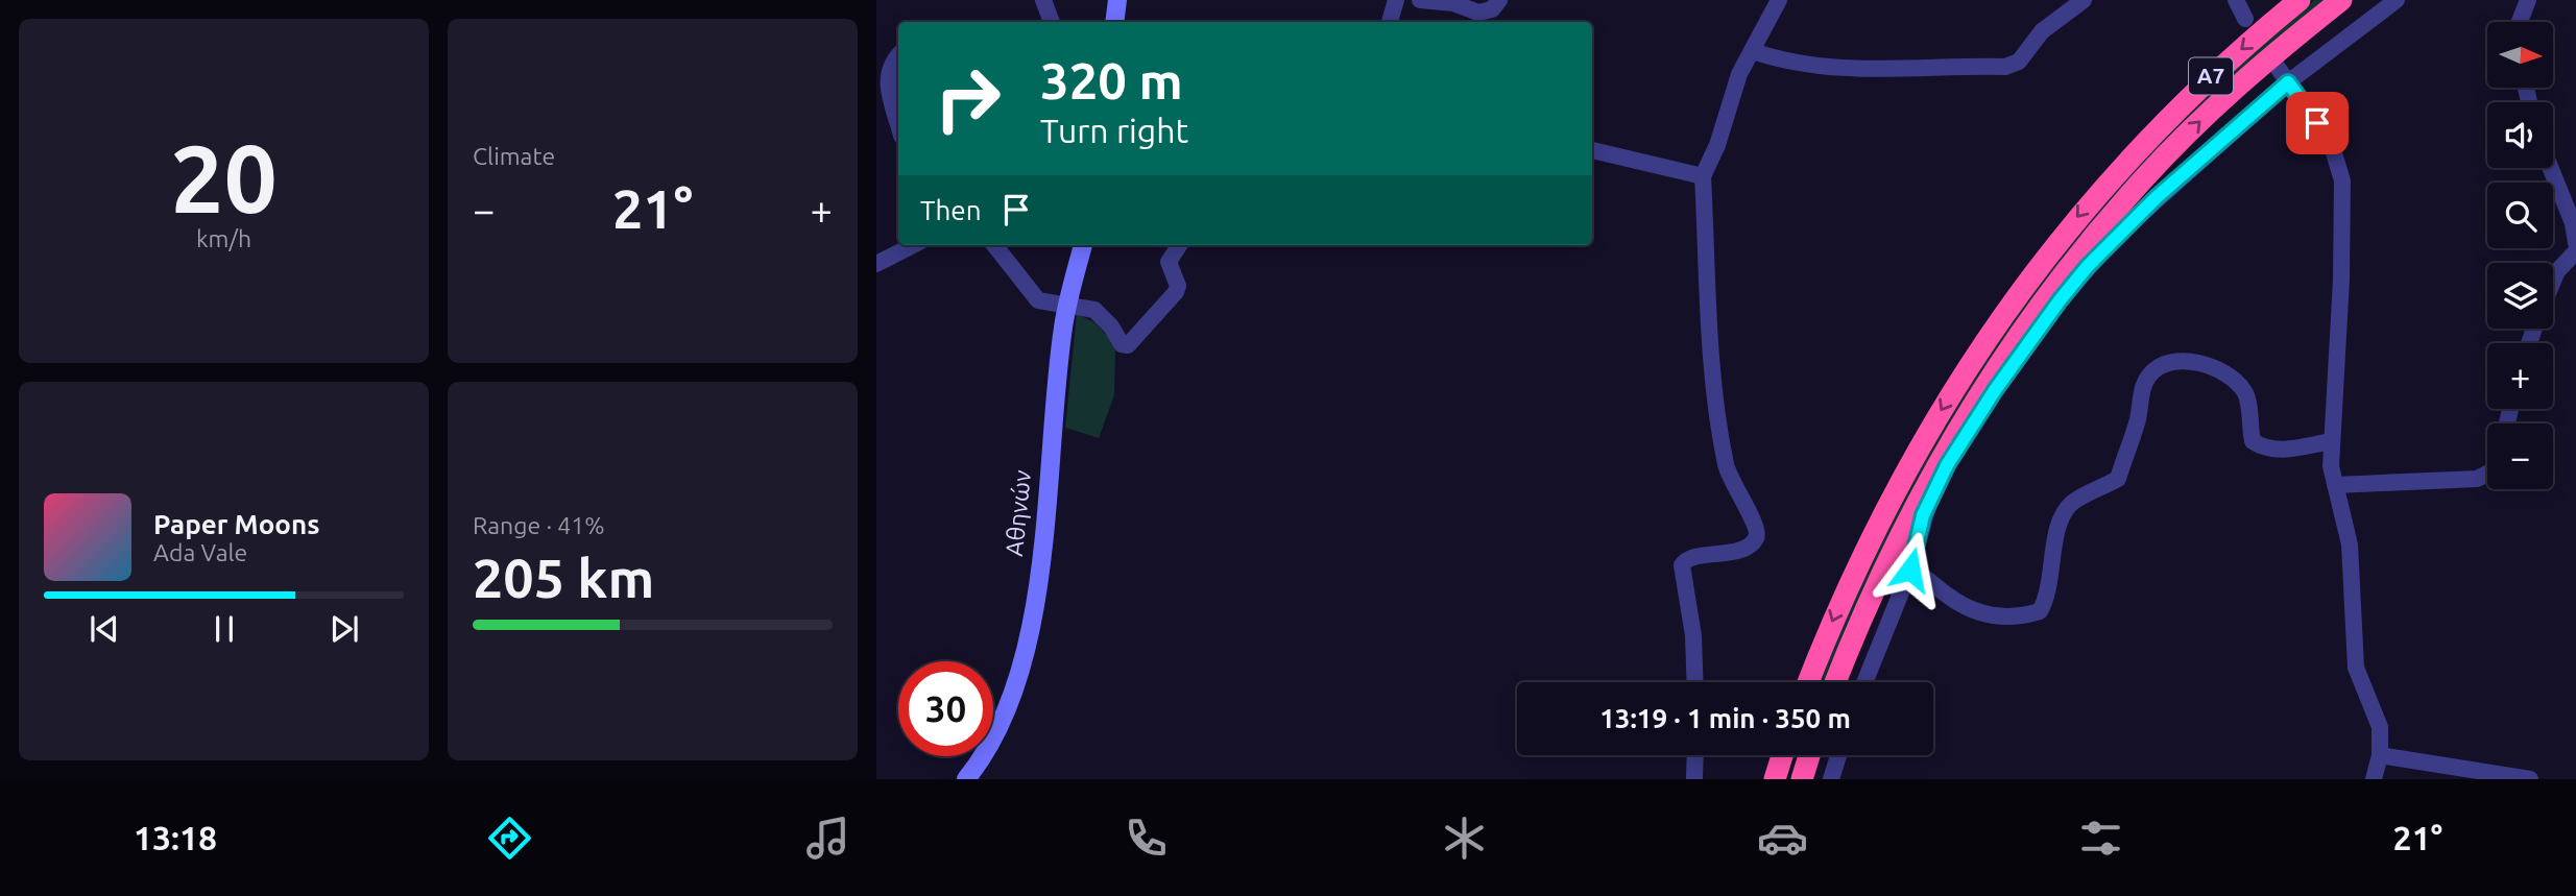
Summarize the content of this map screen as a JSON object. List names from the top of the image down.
{
  "streets": {
    "highway": ["Α7"],
    "main road": ["Αθηνών"]
  },
  "north": "right",
  "page": {
    "tile": [
      ["20", "km/h"],
      "Climate",
      ["Range · 41%", "205 km"]
    ],
    "map_buttons": ["+", "−"],
    "turn": ["320 m", "Turn right"],
    "then": "Then",
    "heat": ["−", "21°", "+"],
    "song": ["Paper Moons", "Ada Vale"],
    "limit": "30",
    "trip": "13:19 · 1 min · 350 m",
    "tabs": ["13:18", "21°"]
  }
}
